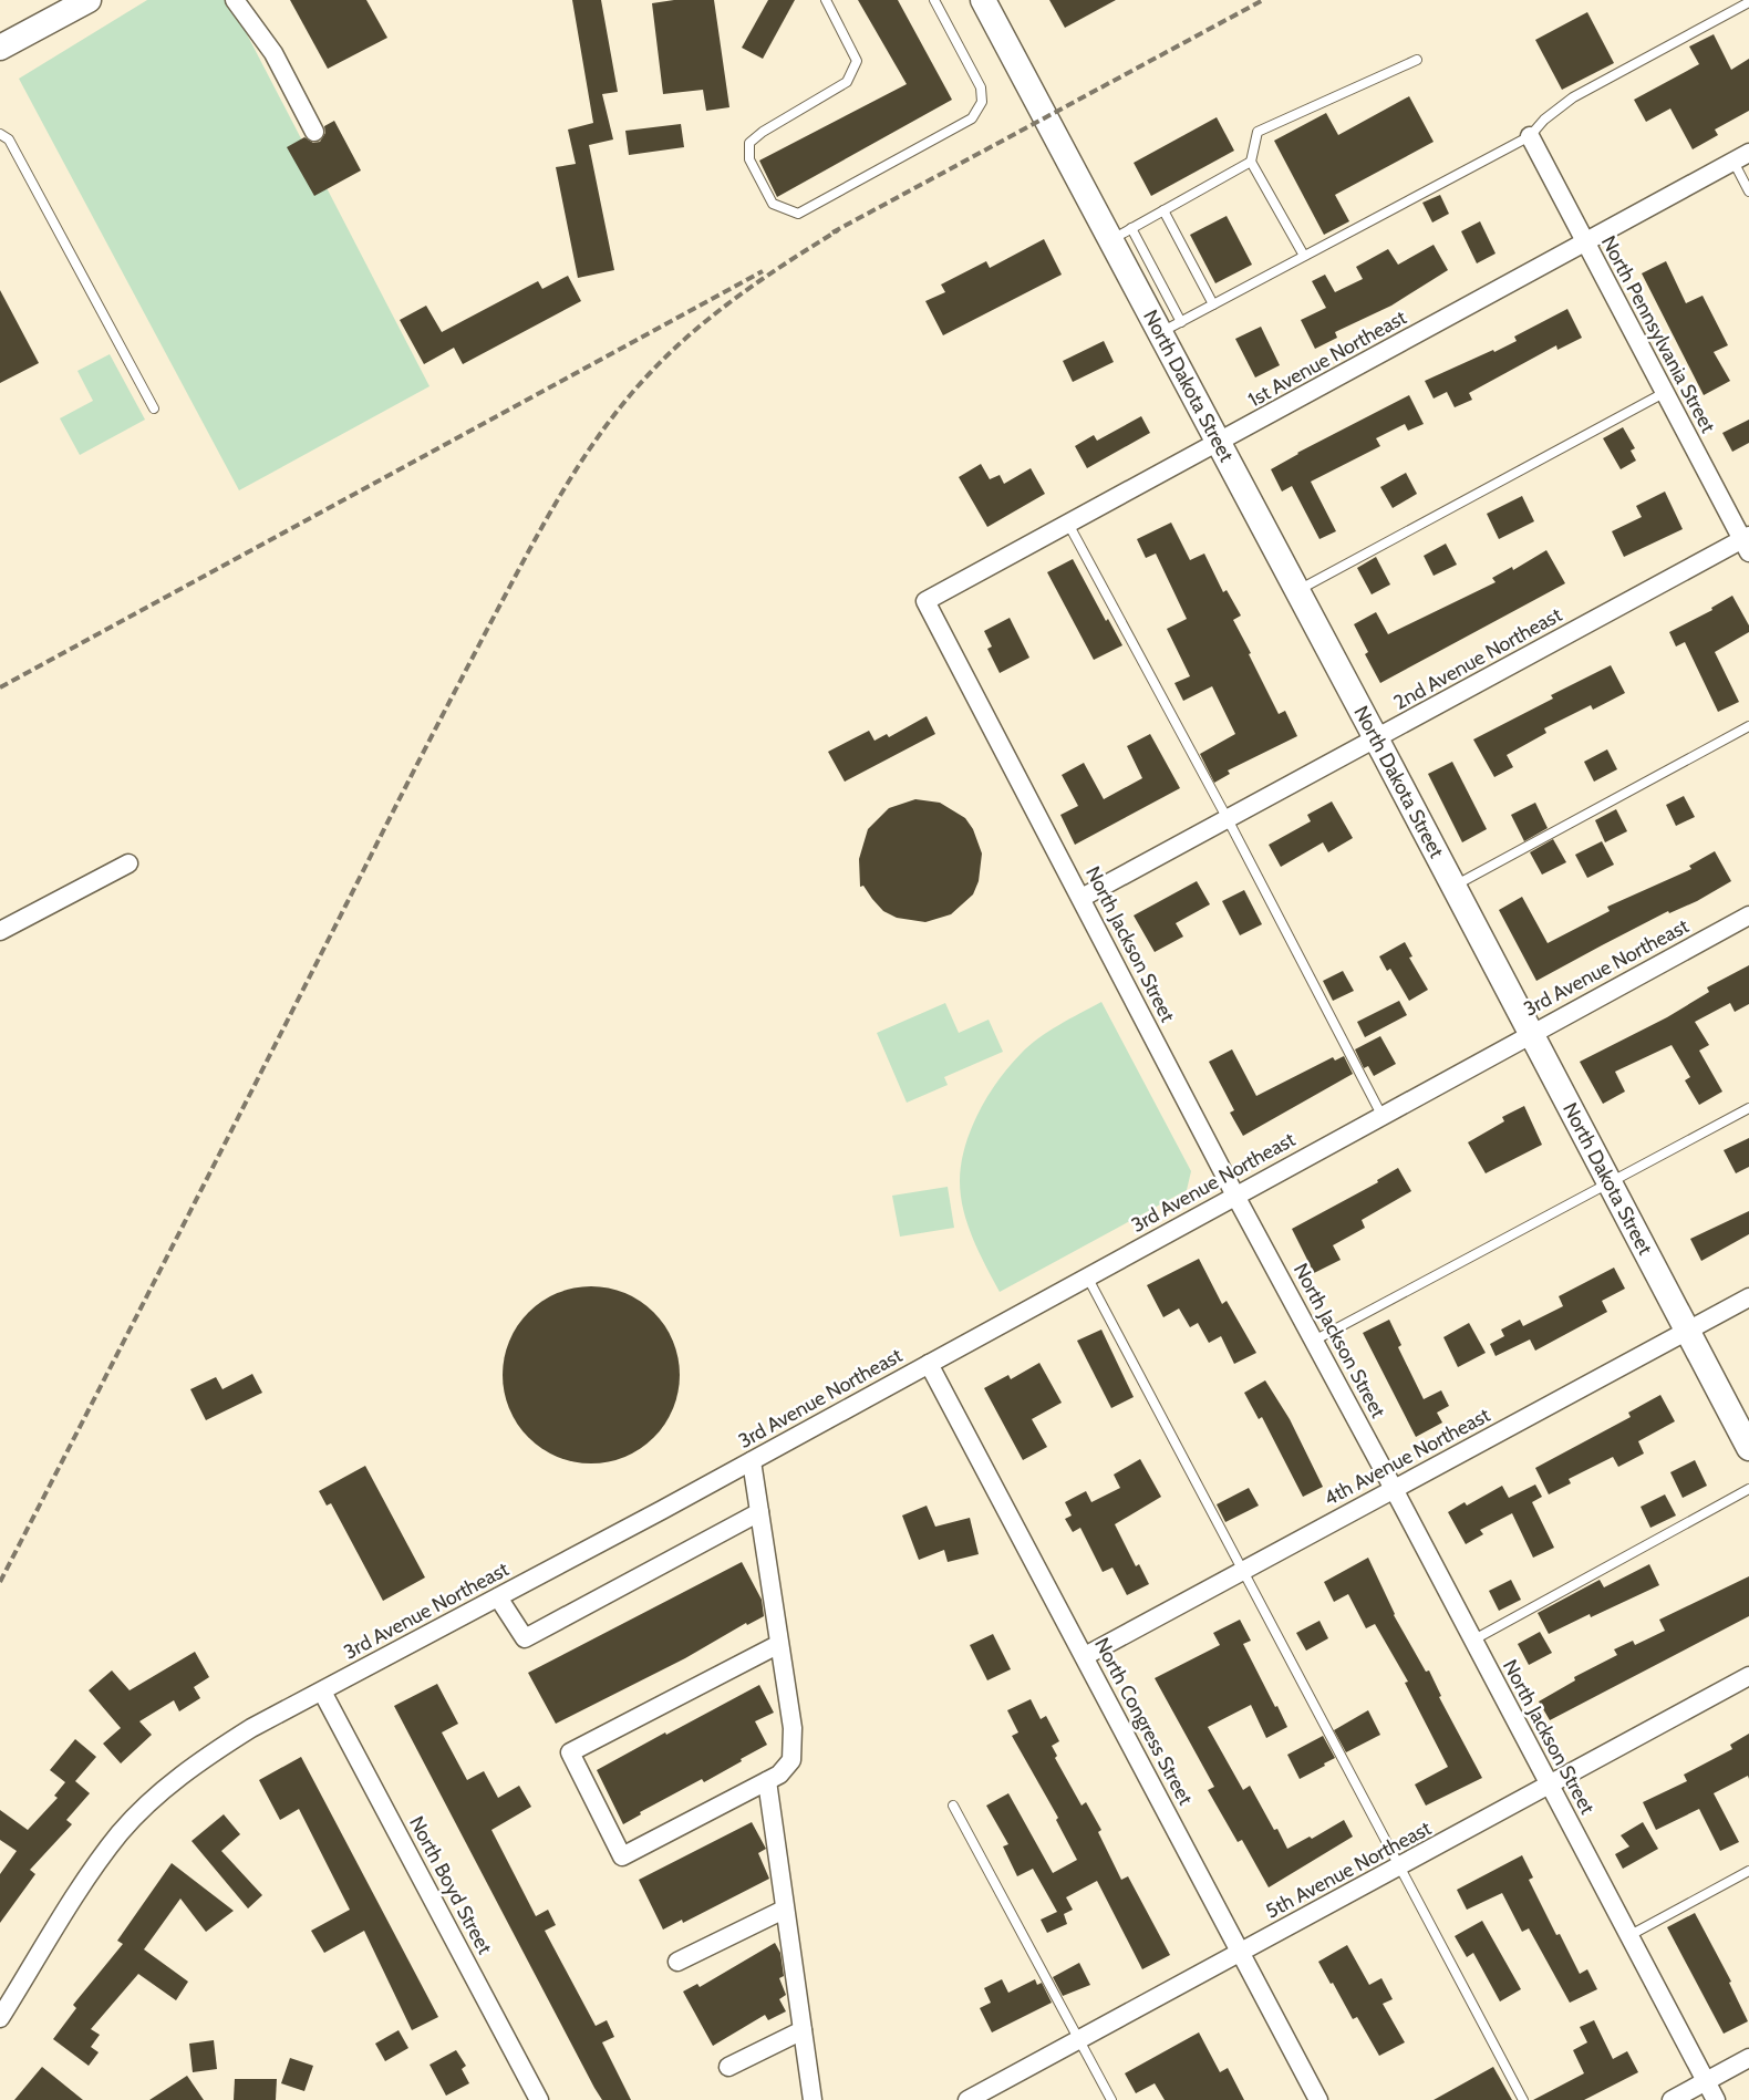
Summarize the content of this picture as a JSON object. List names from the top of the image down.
{
  "streets": {
    "street": [
      "North Pennsylvania Street",
      "1st Avenue Northeast",
      "North Dakota Street",
      "2nd Avenue Northeast",
      "North Jackson Street",
      "3rd Avenue Northeast",
      "4th Avenue Northeast",
      "North Congress Street",
      "5th Avenue Northeast",
      "North Boyd Street"
    ]
  },
  "crossings": [
    ["North Pennsylvania Street", "1st Avenue Northeast"],
    ["North Pennsylvania Street", "2nd Avenue Northeast"],
    ["1st Avenue Northeast", "North Dakota Street"],
    ["1st Avenue Northeast", "North Jackson Street"],
    ["North Dakota Street", "2nd Avenue Northeast"],
    ["North Dakota Street", "3rd Avenue Northeast"],
    ["North Dakota Street", "4th Avenue Northeast"],
    ["2nd Avenue Northeast", "North Jackson Street"],
    ["North Jackson Street", "3rd Avenue Northeast"],
    ["North Jackson Street", "4th Avenue Northeast"],
    ["North Jackson Street", "5th Avenue Northeast"],
    ["3rd Avenue Northeast", "North Congress Street"],
    ["3rd Avenue Northeast", "North Boyd Street"],
    ["4th Avenue Northeast", "North Congress Street"],
    ["North Congress Street", "5th Avenue Northeast"]
  ]
}
